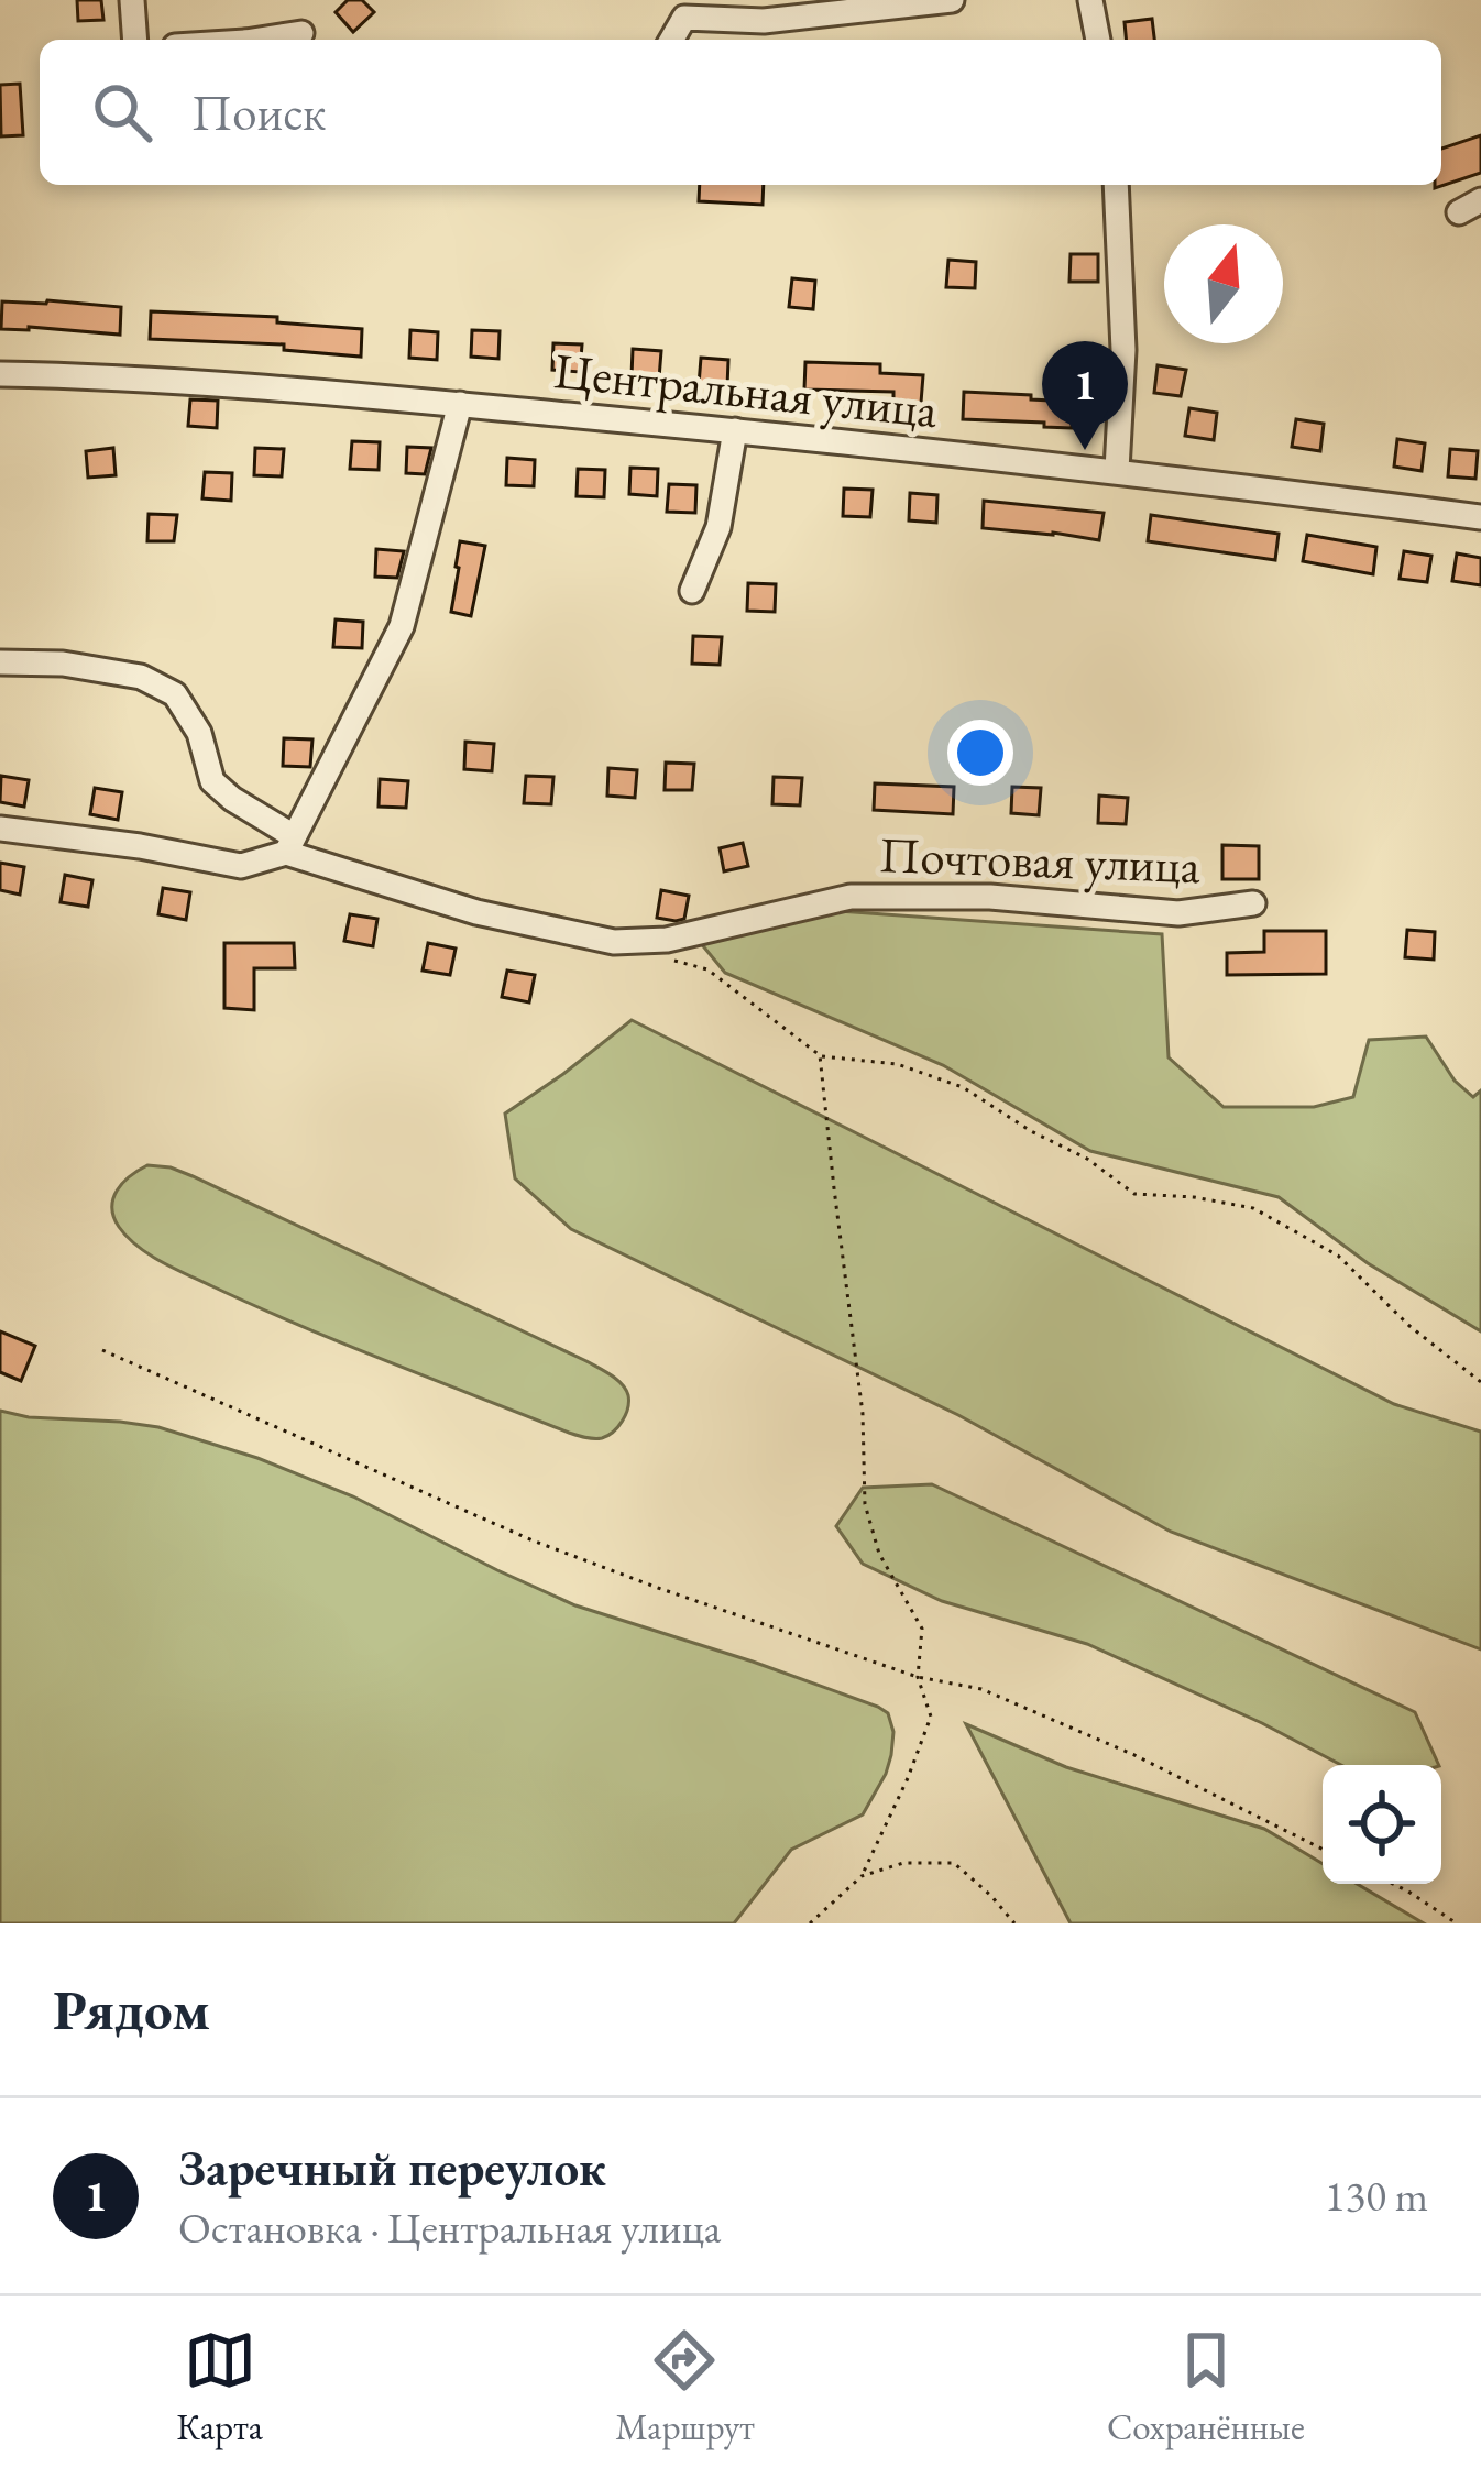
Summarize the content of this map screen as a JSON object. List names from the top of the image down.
{
  "streets": {
    "street": ["Центральная улица", "Почтовая улица"]
  },
  "north": "top",
  "page": {
    "search": "Поиск",
    "pins": "1",
    "heading": "Рядом",
    "list": [
      {
        "mark": "1",
        "name": "Заречный переулок",
        "note": "Остановка · Центральная улица",
        "value": "130 m"
      }
    ],
    "nav": ["Карта", "Маршрут", "Сохранённые"]
  }
}
